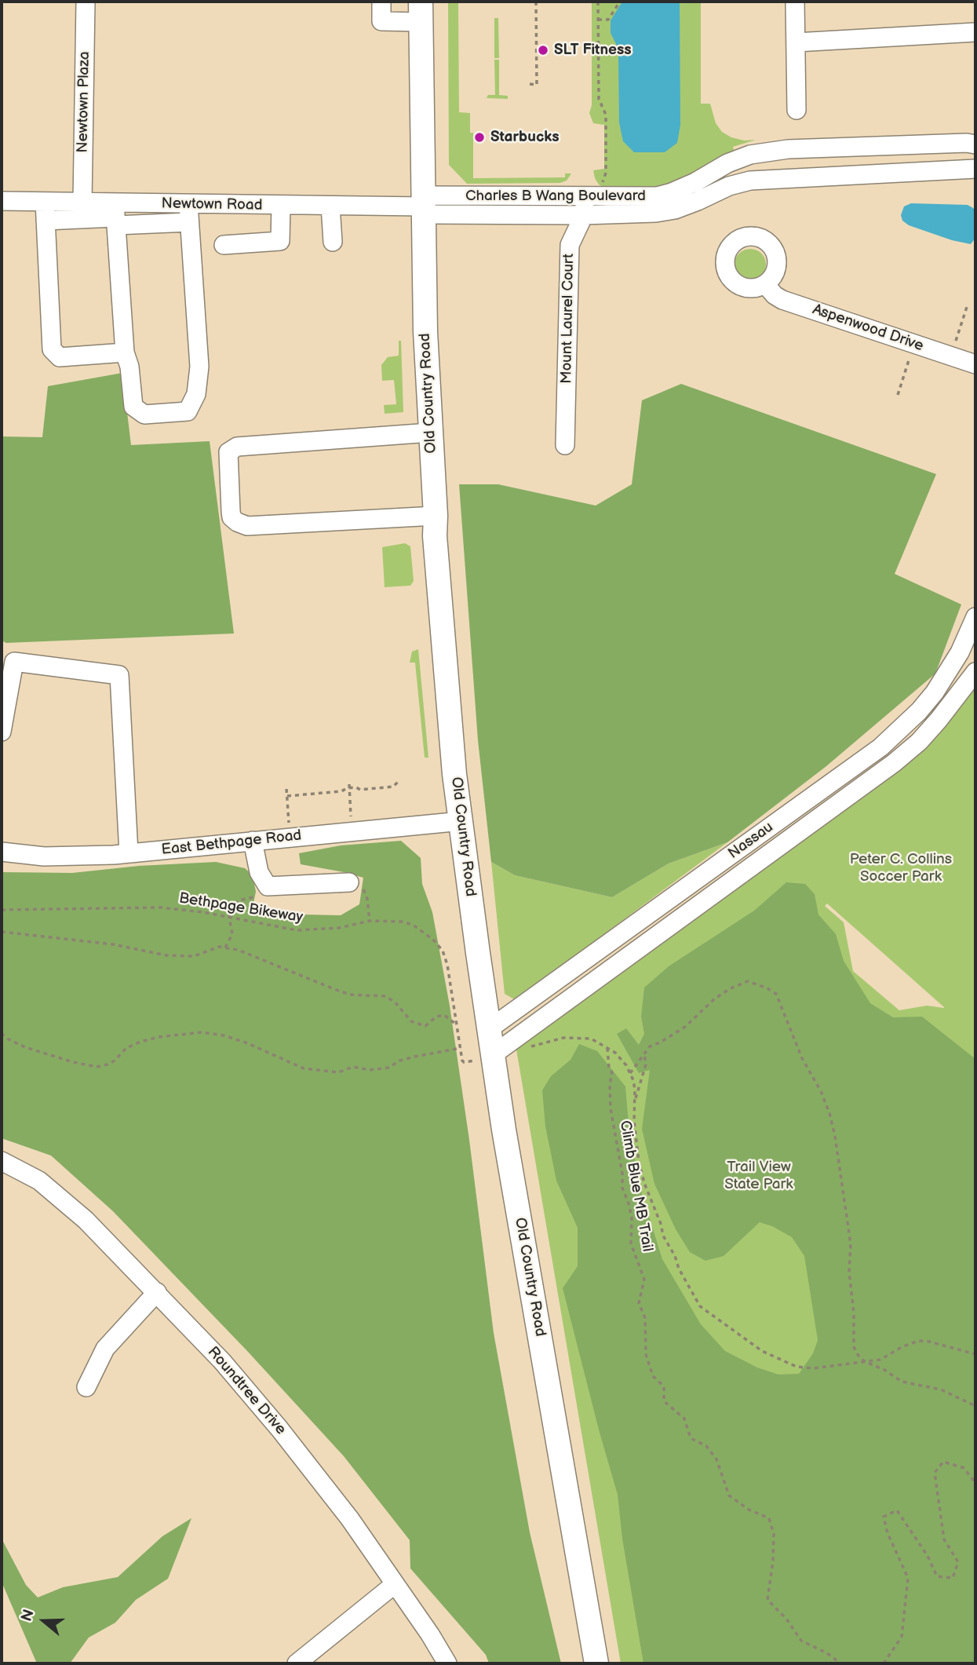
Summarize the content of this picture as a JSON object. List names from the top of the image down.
{
  "streets": {
    "main road": ["Old Country Road"],
    "street": [
      "Newtown Plaza",
      "Charles B Wang Boulevard",
      "Newtown Road",
      "Mount Laurel Court",
      "Aspenwood Drive",
      "Nassau",
      "East Bethpage Road",
      "Roundtree Drive"
    ],
    "path": ["Bethpage Bikeway", "Climb Blue MB Trail"]
  },
  "crossings": [
    ["Newtown Plaza", "Newtown Road"],
    ["Charles B Wang Boulevard", "Newtown Road"],
    ["Charles B Wang Boulevard", "Mount Laurel Court"],
    ["Charles B Wang Boulevard", "Old Country Road"],
    ["Newtown Road", "Old Country Road"],
    ["Old Country Road", "Nassau"],
    ["Old Country Road", "East Bethpage Road"],
    ["Old Country Road", "Bethpage Bikeway"]
  ],
  "parks": ["Peter C. Collins Soccer Park", "Trail View State Park"],
  "places": ["SLT Fitness", "Starbucks"],
  "north": "left"
}
